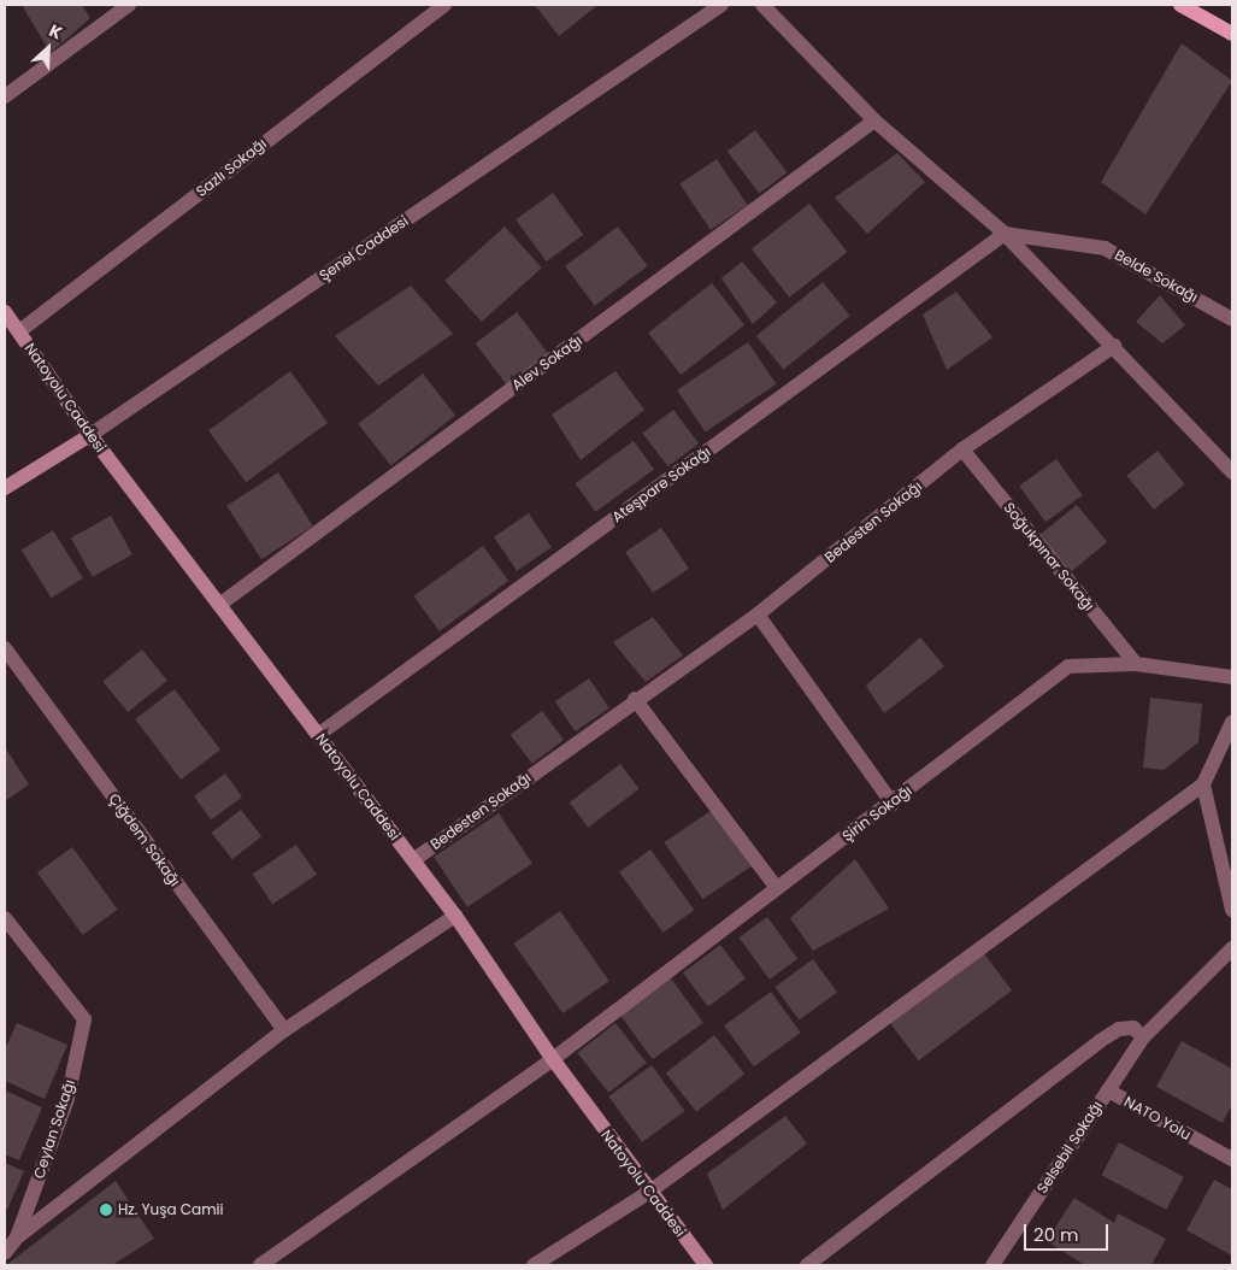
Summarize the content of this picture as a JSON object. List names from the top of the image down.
{
  "streets": {
    "main road": ["Şenel Caddesi", "Natoyolu Caddesi"],
    "street": [
      "Sazlı Sokağı",
      "Belde Sokağı",
      "Alev Sokağı",
      "Ateşpare Sokağı",
      "Bedesten Sokağı",
      "Soğukpınar Sokağı",
      "Şirin Sokağı",
      "Çiğdem Sokağı",
      "NATO Yolu",
      "Ceylan Sokağı",
      "Selsebil Sokağı"
    ]
  },
  "crossings": [
    ["Sazlı Sokağı", "Natoyolu Caddesi"],
    ["Şenel Caddesi", "Natoyolu Caddesi"],
    ["Belde Sokağı", "Ateşpare Sokağı"],
    ["Alev Sokağı", "Natoyolu Caddesi"],
    ["Natoyolu Caddesi", "Ateşpare Sokağı"],
    ["Natoyolu Caddesi", "Bedesten Sokağı"],
    ["Natoyolu Caddesi", "Şirin Sokağı"],
    ["Bedesten Sokağı", "Soğukpınar Sokağı"],
    ["Soğukpınar Sokağı", "Şirin Sokağı"],
    ["NATO Yolu", "Selsebil Sokağı"]
  ],
  "places": ["Hz. Yuşa Camii"],
  "scale_bar": "20 m",
  "north": "top right"
}
